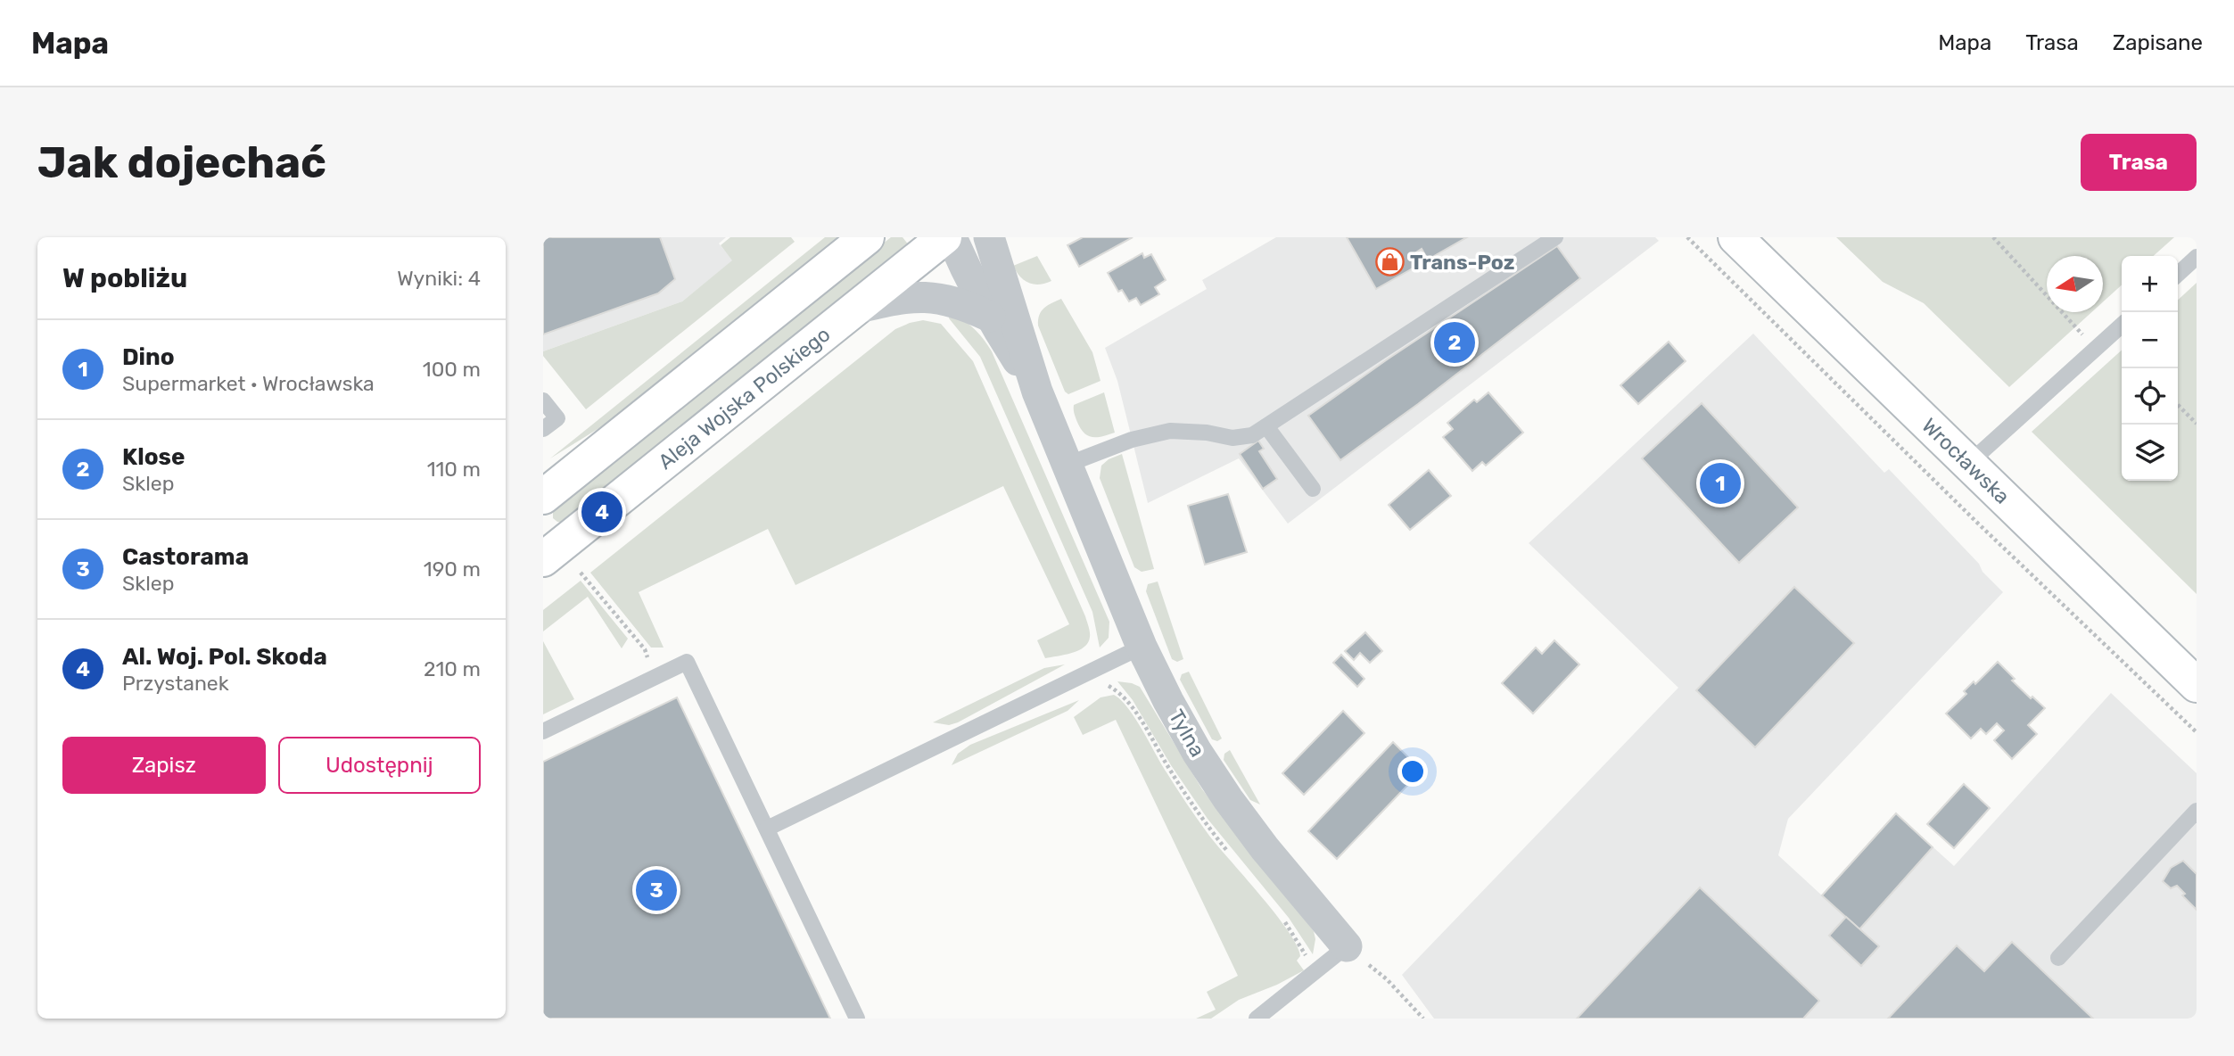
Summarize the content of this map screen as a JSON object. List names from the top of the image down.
{
  "streets": {
    "street": ["Aleja Wojska Polskiego", "Wrocławska", "Tylna"]
  },
  "places": {
    "shop": ["Trans-Poz"]
  },
  "north": "left",
  "page": {
    "header": "Mapa",
    "nav": ["Mapa", "Trasa", "Zapisane"],
    "buttons": [
      "Trasa",
      ["Zapisz", "Udostępnij"]
    ],
    "title": "Jak dojechać",
    "heading": ["W pobliżu", "Wyniki: 4"],
    "map_buttons": ["+", "−"],
    "list": [
      {
        "mark": "1",
        "name": "Dino",
        "note": "Supermarket · Wrocławska",
        "value": "100 m"
      },
      {
        "mark": "2",
        "name": "Klose",
        "note": "Sklep",
        "value": "110 m"
      },
      {
        "mark": "3",
        "name": "Castorama",
        "note": "Sklep",
        "value": "190 m"
      },
      {
        "mark": "4",
        "name": "Al. Woj. Pol. Skoda",
        "note": "Przystanek",
        "value": "210 m"
      }
    ],
    "pins": [
      "2",
      "1",
      "4",
      "3"
    ]
  }
}
